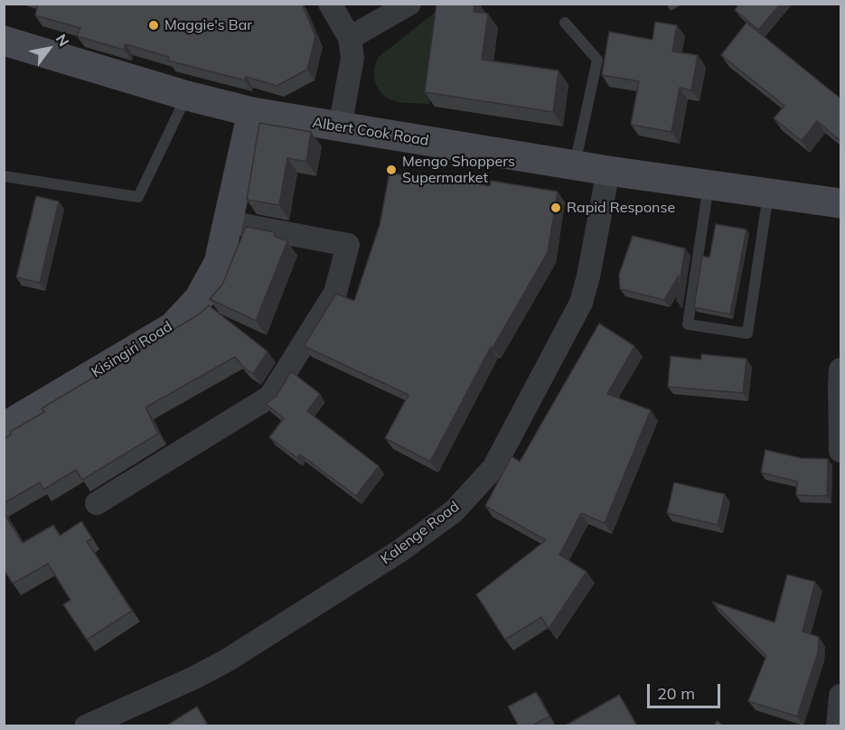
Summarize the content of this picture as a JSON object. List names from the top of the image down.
{
  "streets": {
    "main road": ["Albert Cook Road", "Kisingiri Road"],
    "street": ["Kalenge Road"]
  },
  "crossings": [
    ["Albert Cook Road", "Kisingiri Road"],
    ["Albert Cook Road", "Kalenge Road"]
  ],
  "places": ["Maggie's Bar", "Mengo Shoppers Supermarket", "Rapid Response"],
  "scale_bar": "20 m",
  "north": "top right"
}
